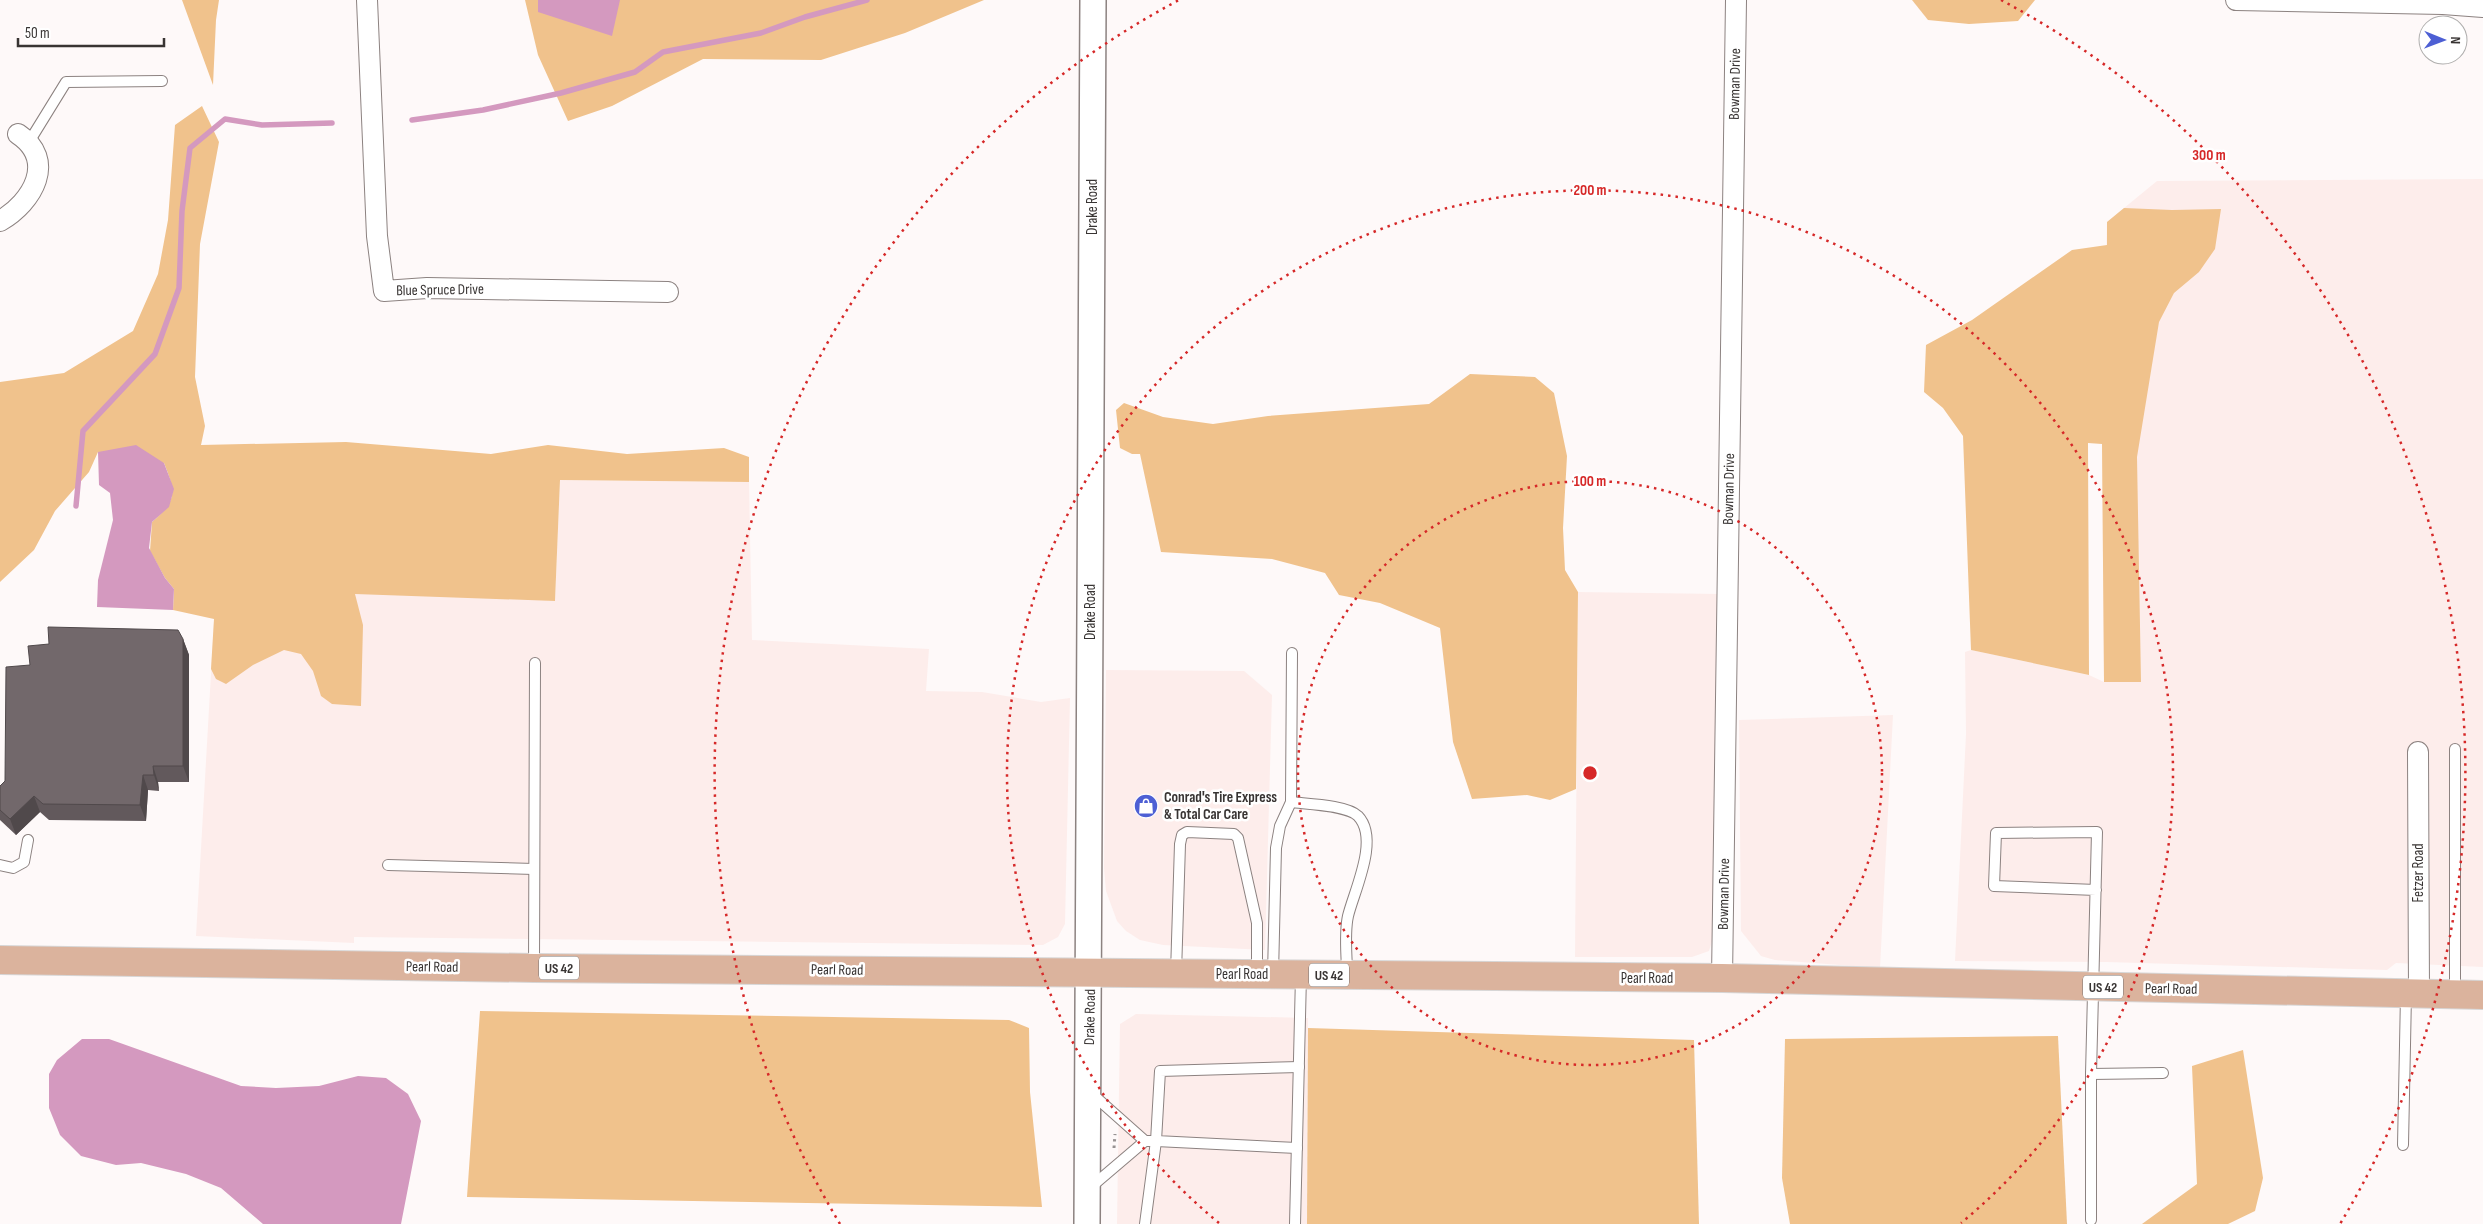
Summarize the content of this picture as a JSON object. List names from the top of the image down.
{
  "streets": {
    "main road": ["Pearl Road", "US 42"],
    "street": [
      "Bowman Drive",
      "Drake Road",
      "Blue Spruce Drive",
      "Fetzer Road"
    ]
  },
  "crossings": [
    ["Bowman Drive", "Pearl Road"],
    ["Drake Road", "Pearl Road"],
    ["Fetzer Road", "Pearl Road"]
  ],
  "places": {
    "shop": ["Conrad's Tire Express & Total Car Care"]
  },
  "scale_bar": "50 m",
  "north": "right",
  "rings": ["300 m", "200 m", "100 m"]
}
